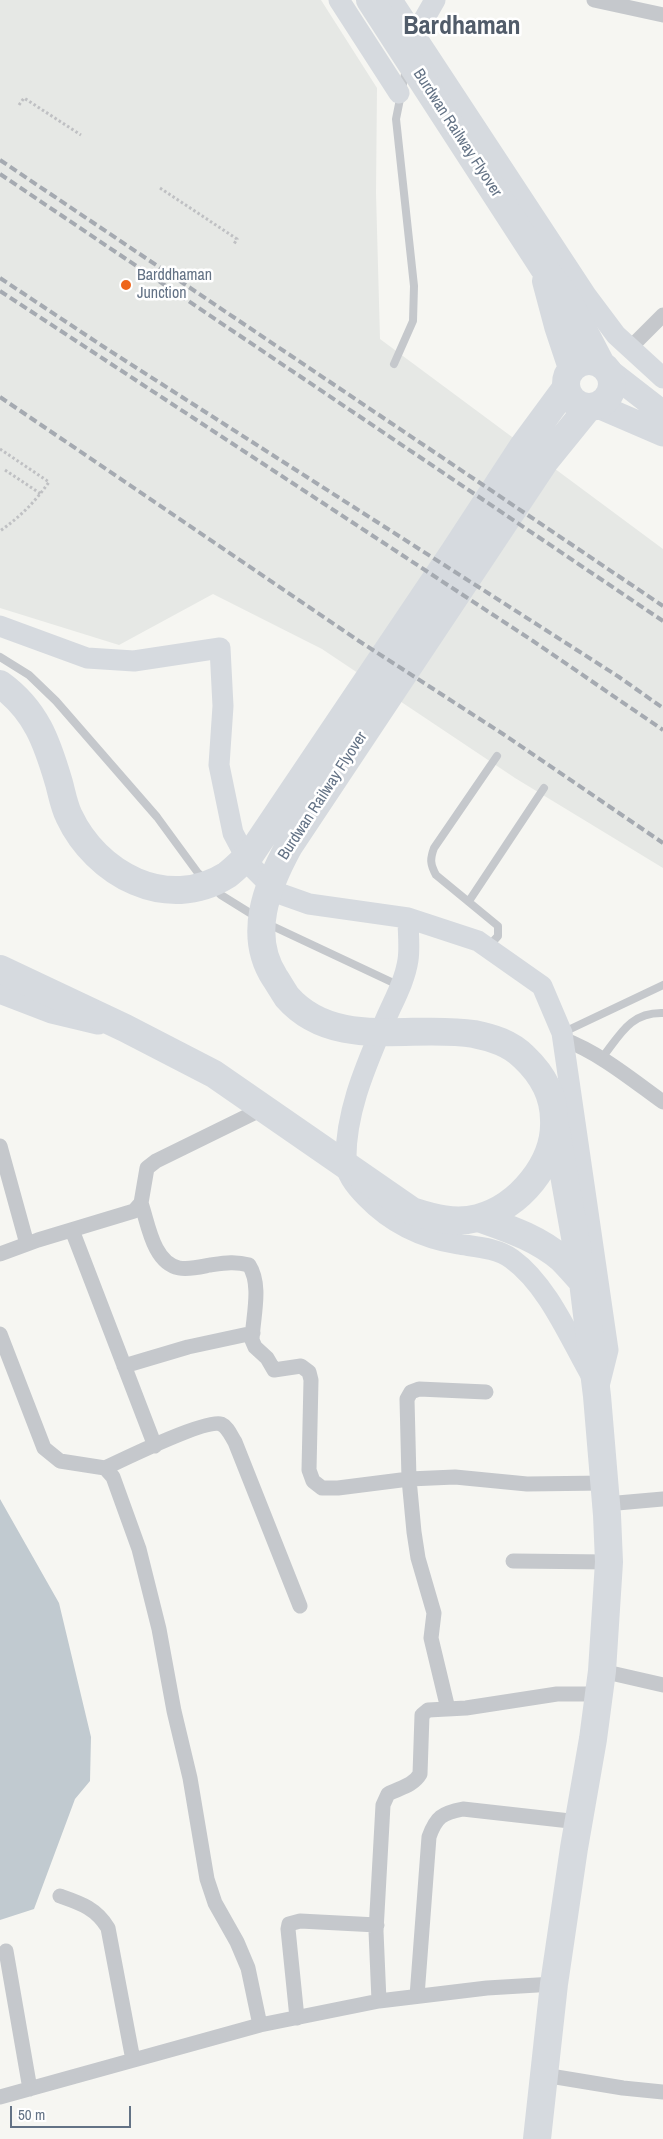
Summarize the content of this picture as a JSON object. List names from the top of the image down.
{
  "streets": {
    "highway": ["Burdwan Railway Flyover"]
  },
  "districts": ["Bardhaman"],
  "places": ["Barddhaman Junction"],
  "scale_bar": "50 m"
}
